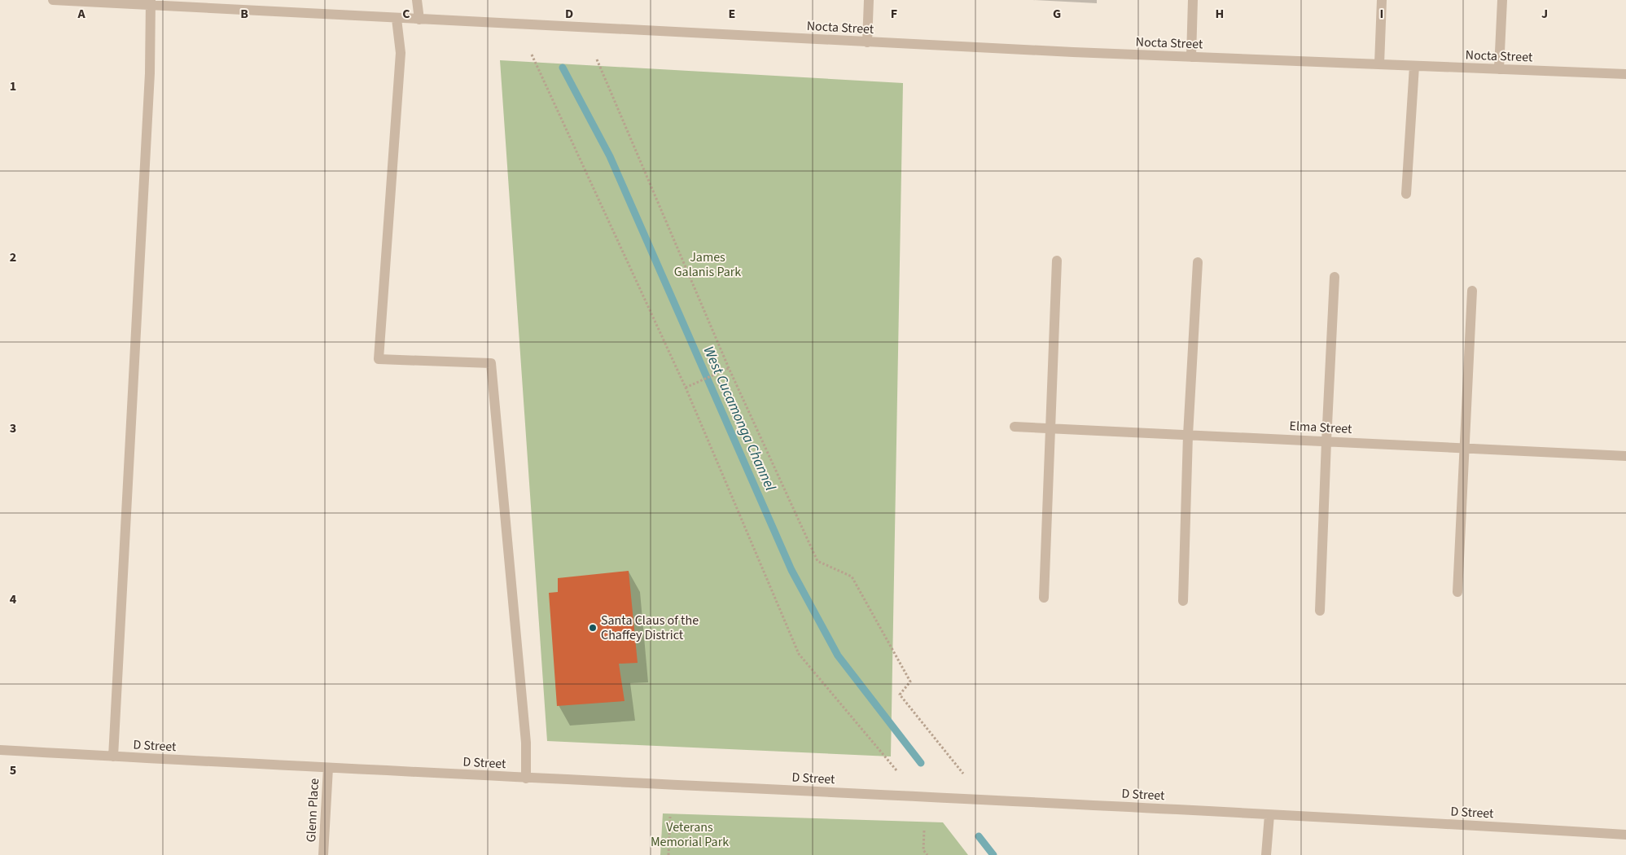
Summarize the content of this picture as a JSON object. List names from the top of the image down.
{
  "streets": {
    "street": [
      "Nocta Street",
      "Elma Street",
      "D Street",
      "Glenn Place"
    ]
  },
  "crossings": [
    ["D Street", "Glenn Place"]
  ],
  "water": ["West Cucamonga Channel"],
  "parks": ["James Galanis Park", "Veterans Memorial Park"],
  "places": ["Santa Claus of the Chaffey District"],
  "grid": {
    "columns": [
      "A",
      "B",
      "C",
      "D",
      "E",
      "F",
      "G",
      "H",
      "I",
      "J"
    ],
    "rows": [
      "1",
      "2",
      "3",
      "4",
      "5"
    ]
  }
}
